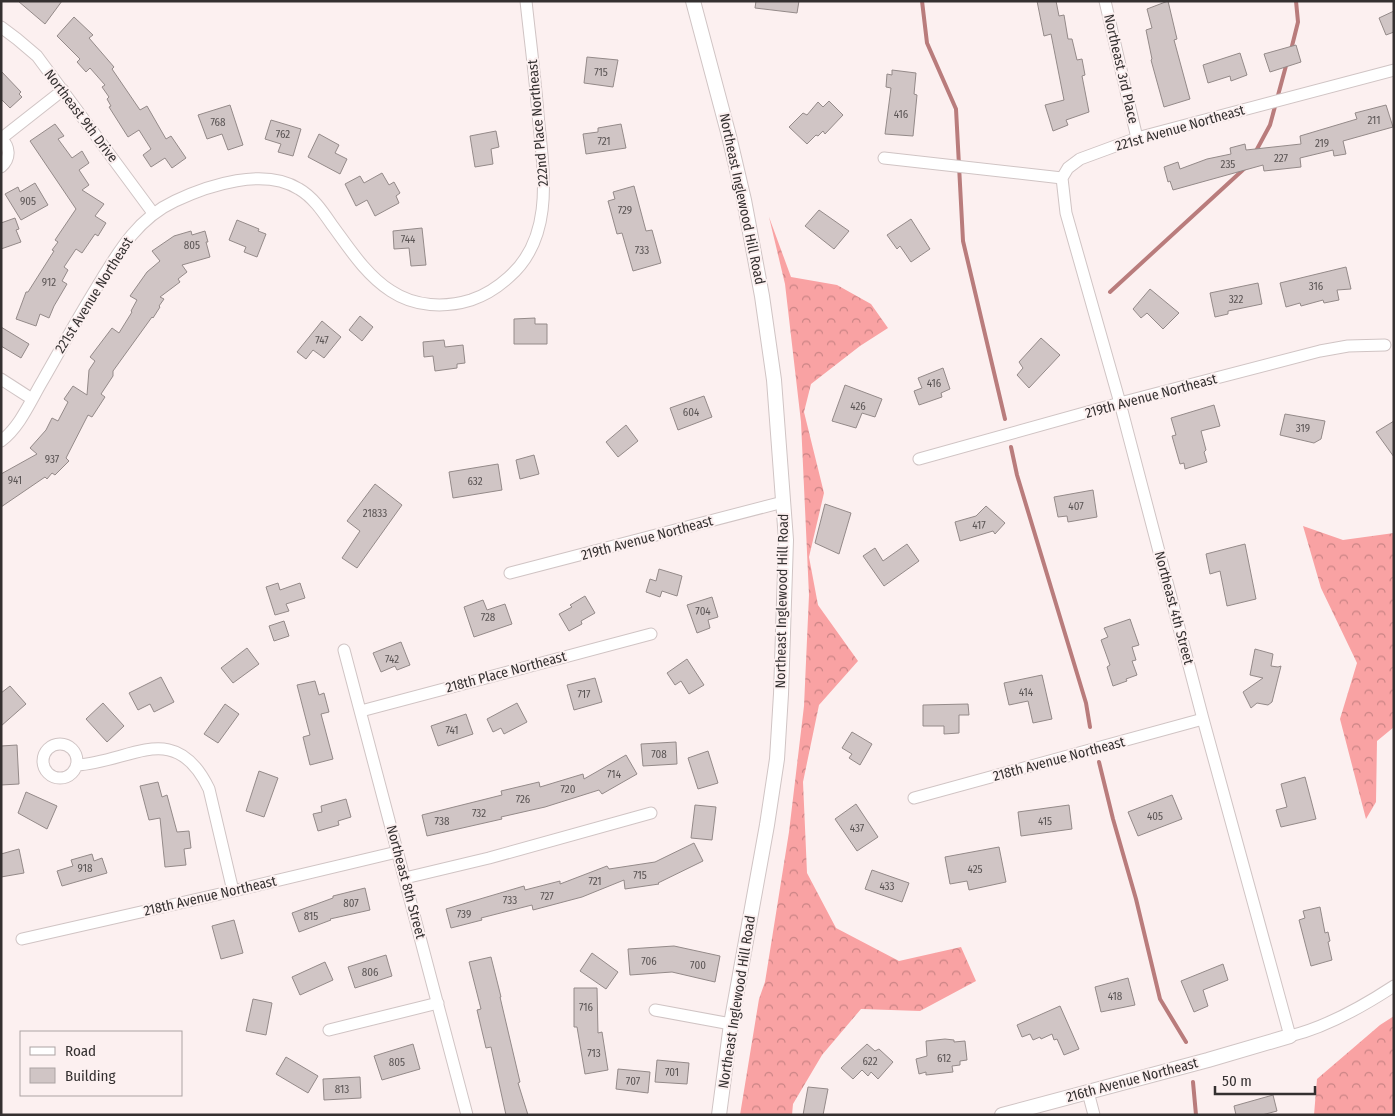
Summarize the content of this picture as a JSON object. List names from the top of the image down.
{
  "streets": {
    "street": [
      "Northeast 3rd Place",
      "Northeast 9th Drive",
      "222nd Place Northeast",
      "221st Avenue Northeast",
      "Northeast Inglewood Hill Road",
      "219th Avenue Northeast",
      "Northeast 4th Street",
      "218th Place Northeast",
      "218th Avenue Northeast",
      "Northeast 8th Street",
      "216th Avenue Northeast"
    ]
  },
  "crossings": [
    ["Northeast 3rd Place", "221st Avenue Northeast"],
    ["Northeast 9th Drive", "221st Avenue Northeast"],
    ["222nd Place Northeast", "221st Avenue Northeast"],
    ["221st Avenue Northeast", "Northeast 4th Street"],
    ["Northeast Inglewood Hill Road", "219th Avenue Northeast"],
    ["219th Avenue Northeast", "Northeast 4th Street"],
    ["Northeast 4th Street", "218th Avenue Northeast"],
    ["Northeast 4th Street", "216th Avenue Northeast"],
    ["218th Place Northeast", "Northeast 8th Street"],
    ["218th Avenue Northeast", "Northeast 8th Street"]
  ],
  "house_numbers": [
    "715",
    "416",
    "211",
    "768",
    "762",
    "721",
    "219",
    "227",
    "235",
    "905",
    "729",
    "744",
    "805",
    "733",
    "912",
    "316",
    "322",
    "747",
    "416",
    "426",
    "604",
    "319",
    "937",
    "941",
    "632",
    "407",
    "21833",
    "417",
    "704",
    "728",
    "742",
    "414",
    "717",
    "741",
    "708",
    "714",
    "720",
    "726",
    "732",
    "405",
    "738",
    "415",
    "437",
    "918",
    "425",
    "715",
    "721",
    "433",
    "727",
    "733",
    "807",
    "739",
    "815",
    "706",
    "700",
    "806",
    "418",
    "716",
    "713",
    "612",
    "622",
    "805",
    "701",
    "707",
    "813"
  ],
  "legend": ["Road", "Building"],
  "scale_bar": "50 m"
}
